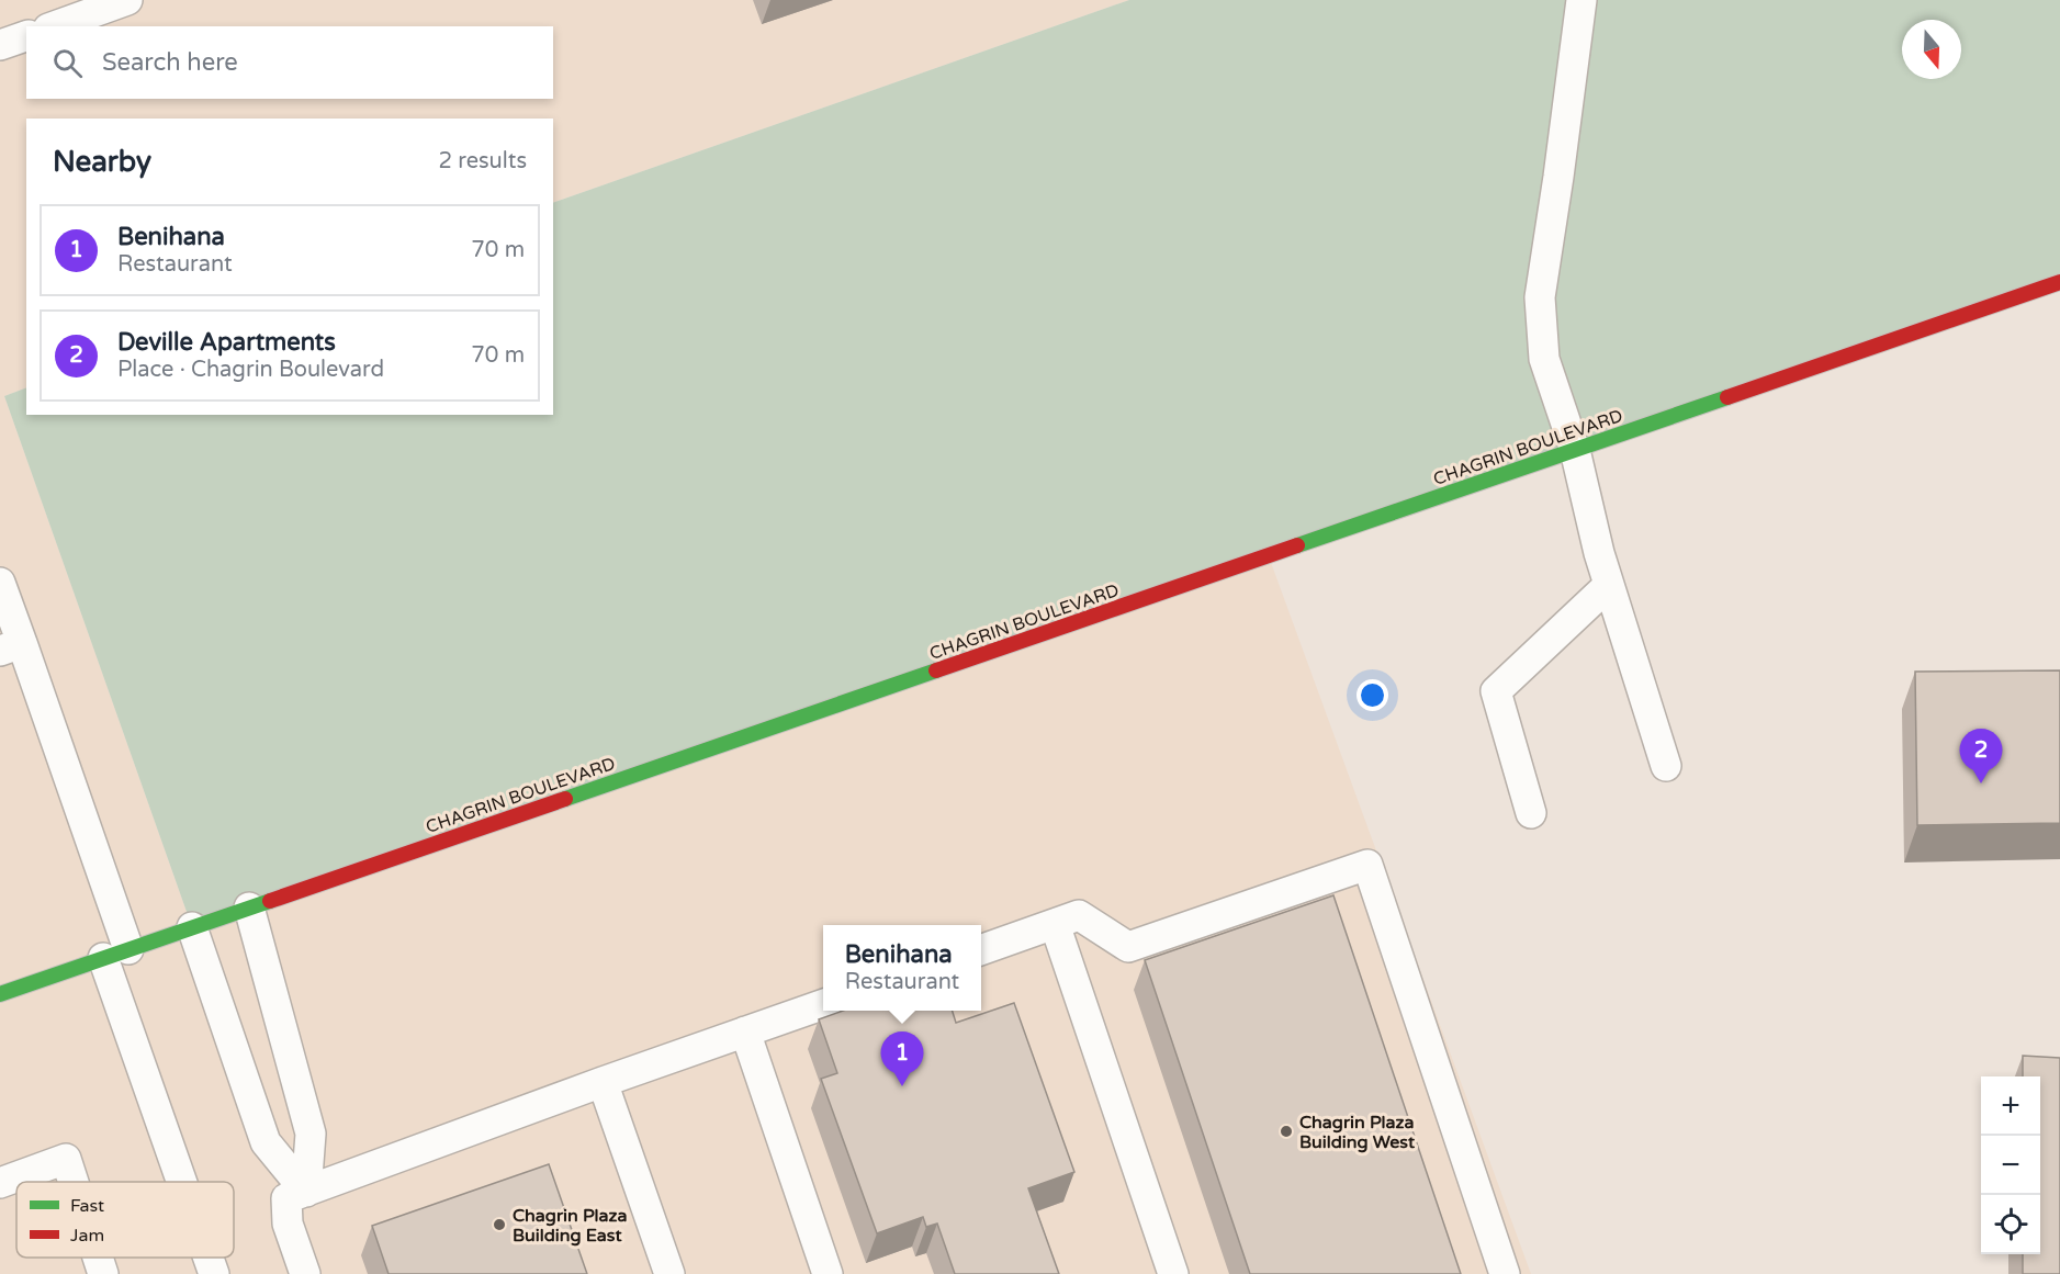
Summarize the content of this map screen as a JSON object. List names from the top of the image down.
{
  "streets": {
    "main road": ["CHAGRIN BOULEVARD"]
  },
  "places": ["Chagrin Plaza Building West", "Chagrin Plaza Building East"],
  "legend": ["Fast", "Jam"],
  "north": "bottom",
  "page": {
    "search": "Search here",
    "heading": ["Nearby", "2 results"],
    "list": [
      {
        "mark": "1",
        "name": "Benihana",
        "note": "Restaurant",
        "value": "70 m"
      },
      {
        "mark": "2",
        "name": "Deville Apartments",
        "note": "Place · Chagrin Boulevard",
        "value": "70 m"
      }
    ],
    "pins": ["2", "1"],
    "popup": ["Benihana", "Restaurant"],
    "map_buttons": ["+", "−"]
  }
}
